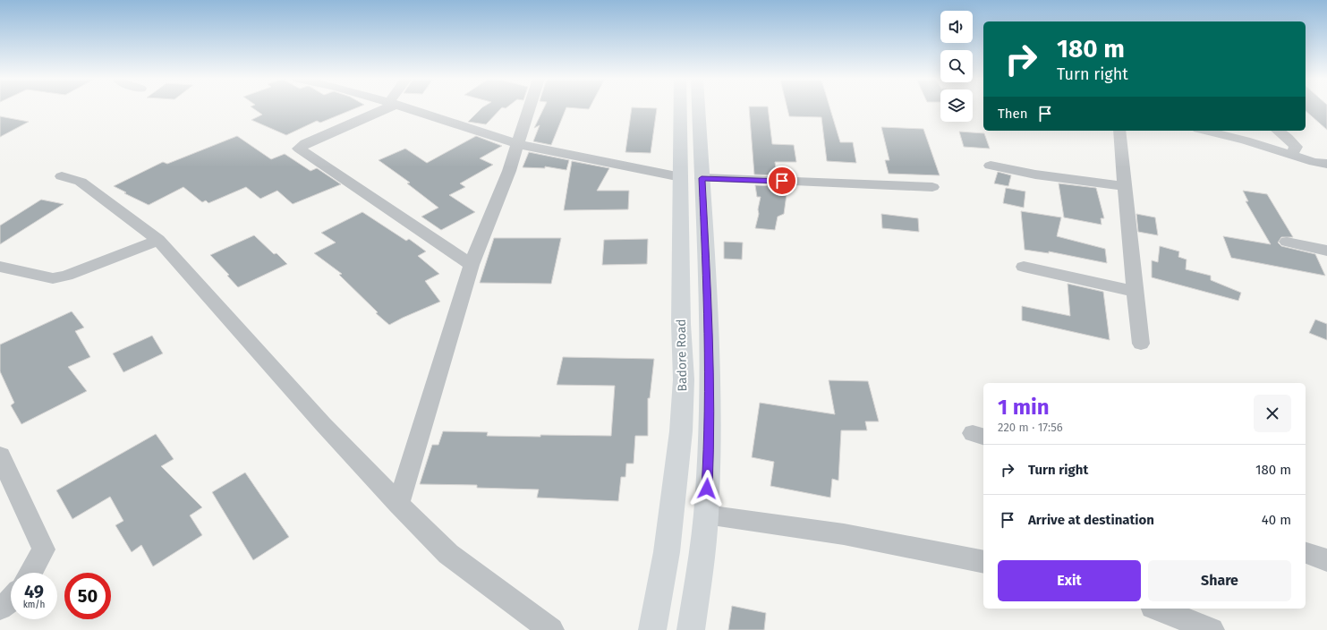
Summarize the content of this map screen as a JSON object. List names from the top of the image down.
{
  "streets": {
    "main road": ["Badore Road"]
  },
  "page": {
    "turn": ["180 m", "Turn right"],
    "then": "Then",
    "heading": ["1 min", "220 m · 17:56"],
    "list": [
      {
        "name": "Turn right",
        "value": "180 m"
      },
      {
        "name": "Arrive at destination",
        "value": "40 m"
      }
    ],
    "buttons": ["Exit", "Share"],
    "speed": "49 km/h",
    "limit": "50"
  }
}
